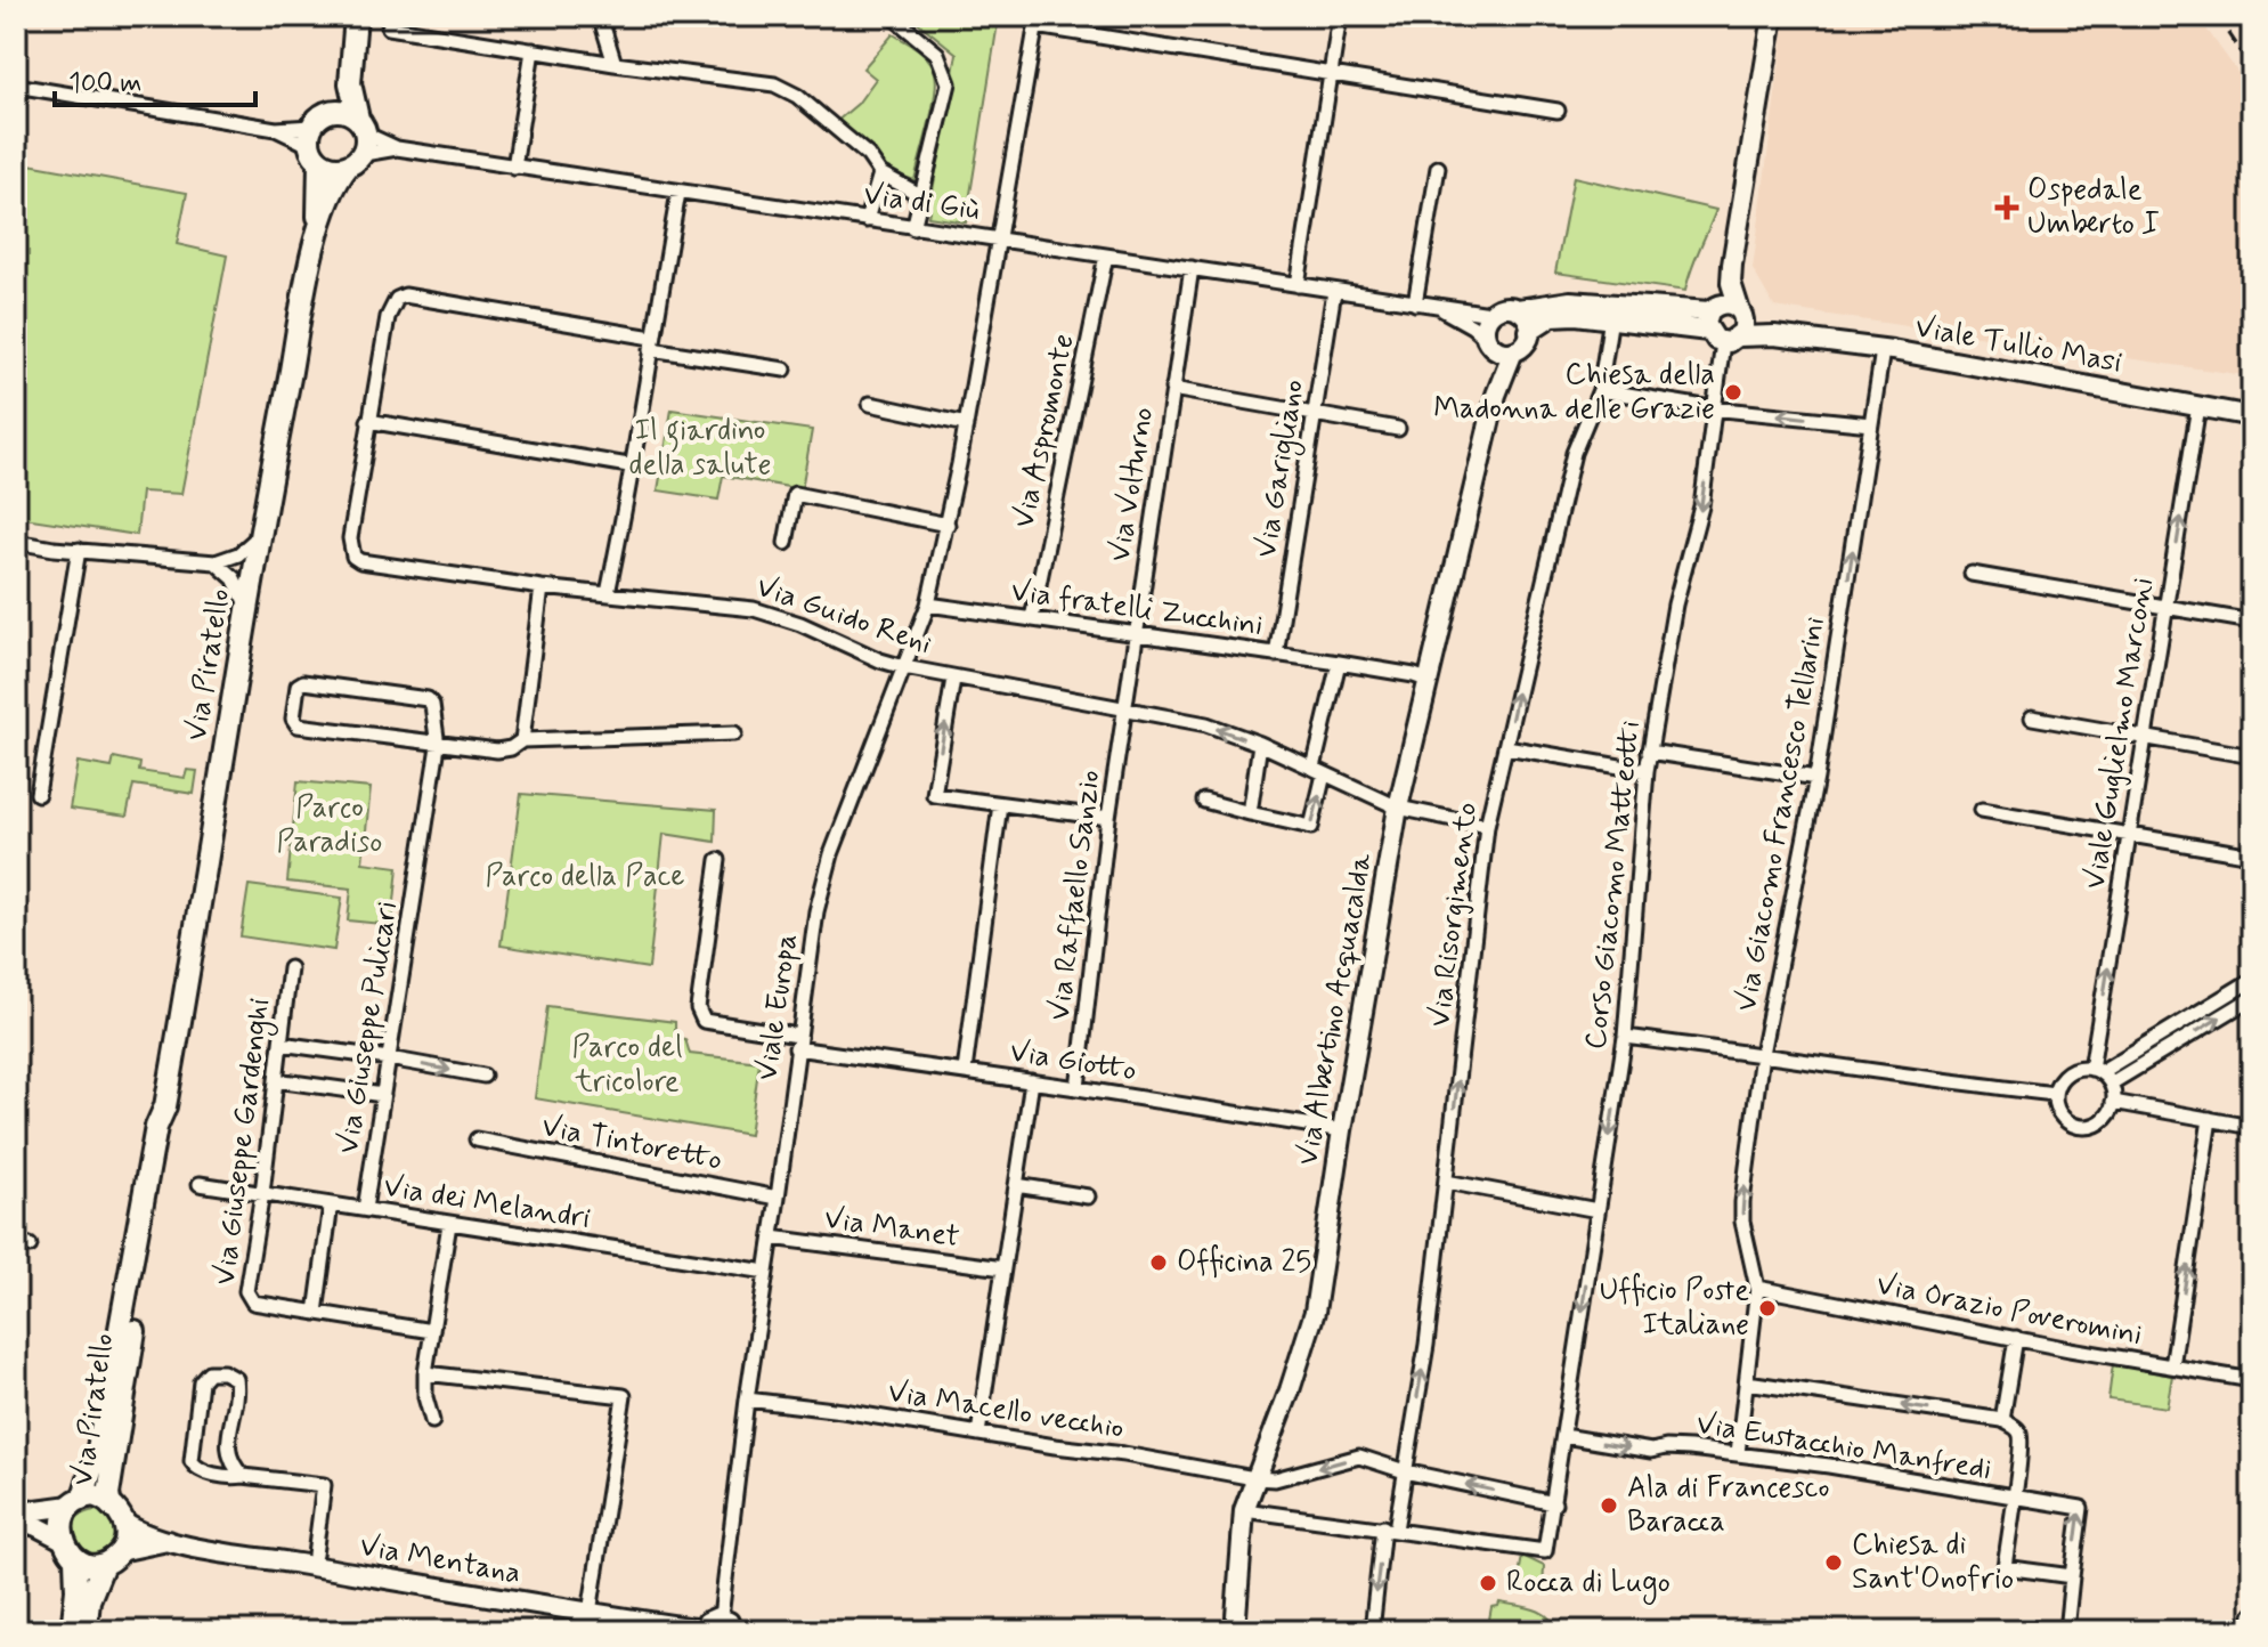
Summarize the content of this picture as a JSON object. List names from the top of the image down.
{
  "streets": {
    "main road": [
      "Viale Tullio Masi",
      "Via Piratello",
      "Via Albertino Acquacalda",
      "Via Mentana"
    ],
    "street": [
      "Via di Giù",
      "Via Aspromonte",
      "Via Garigliano",
      "Via Volturno",
      "Via fratelli Zucchini",
      "Via Guido Reni",
      "Viale Guglielmo Marconi",
      "Via Giacomo Francesco Tellarini",
      "Corso Giacomo Matteotti",
      "Via Raffaello Sanzio",
      "Via Risorgimento",
      "Viale Europa",
      "Via Giuseppe Pulicari",
      "Via Giotto",
      "Via Giuseppe Gardenghi",
      "Via Tintoretto",
      "Via dei Melandri",
      "Via Manet",
      "Via Orazio Poveromini",
      "Via Macello vecchio",
      "Via Eustacchio Manfredi"
    ]
  },
  "crossings": [
    ["Via di Giù", "Viale Tullio Masi"],
    ["Via di Giù", "Via Aspromonte"],
    ["Via di Giù", "Via Garigliano"],
    ["Via di Giù", "Via Volturno"],
    ["Via di Giù", "Via Piratello"],
    ["Via di Giù", "Viale Europa"],
    ["Via di Giù", "Via Albertino Acquacalda"],
    ["Viale Tullio Masi", "Viale Guglielmo Marconi"],
    ["Viale Tullio Masi", "Via Giacomo Francesco Tellarini"],
    ["Viale Tullio Masi", "Corso Giacomo Matteotti"],
    ["Viale Tullio Masi", "Via Risorgimento"],
    ["Viale Tullio Masi", "Via Albertino Acquacalda"],
    ["Via Aspromonte", "Via fratelli Zucchini"],
    ["Via Garigliano", "Via fratelli Zucchini"],
    ["Via Volturno", "Via fratelli Zucchini"],
    ["Via Volturno", "Via Guido Reni"],
    ["Via Volturno", "Via Raffaello Sanzio"],
    ["Via fratelli Zucchini", "Viale Europa"],
    ["Via fratelli Zucchini", "Via Albertino Acquacalda"],
    ["Via Guido Reni", "Via Raffaello Sanzio"],
    ["Via Guido Reni", "Via Risorgimento"],
    ["Via Guido Reni", "Viale Europa"],
    ["Via Guido Reni", "Via Albertino Acquacalda"],
    ["Via Piratello", "Via Mentana"],
    ["Via Giacomo Francesco Tellarini", "Via Orazio Poveromini"],
    ["Via Giacomo Francesco Tellarini", "Via Eustacchio Manfredi"],
    ["Corso Giacomo Matteotti", "Via Macello vecchio"],
    ["Corso Giacomo Matteotti", "Via Eustacchio Manfredi"],
    ["Via Raffaello Sanzio", "Via Giotto"],
    ["Via Risorgimento", "Via Macello vecchio"],
    ["Viale Europa", "Via Giotto"],
    ["Viale Europa", "Via Tintoretto"],
    ["Viale Europa", "Via dei Melandri"],
    ["Viale Europa", "Via Manet"],
    ["Viale Europa", "Via Macello vecchio"],
    ["Via Albertino Acquacalda", "Via Giotto"],
    ["Via Albertino Acquacalda", "Via Macello vecchio"],
    ["Via Giuseppe Pulicari", "Via dei Melandri"],
    ["Via Giuseppe Gardenghi", "Via dei Melandri"]
  ],
  "one_way": [
    "Viale Guglielmo Marconi",
    "Via Giacomo Francesco Tellarini",
    "Corso Giacomo Matteotti",
    "Via Risorgimento"
  ],
  "parks": [
    "Il giardino della salute",
    "Parco Paradiso",
    "Parco della Pace",
    "Parco del tricolore"
  ],
  "places": {
    "health": ["Ospedale Umberto I"],
    "other": [
      "Chiesa della Madonna delle Grazie",
      "Officina 25",
      "Ufficio Poste Italiane",
      "Ala di Francesco Baracca",
      "Chiesa di Sant'Onofrio",
      "Rocca di Lugo"
    ]
  },
  "scale_bar": "100 m"
}
